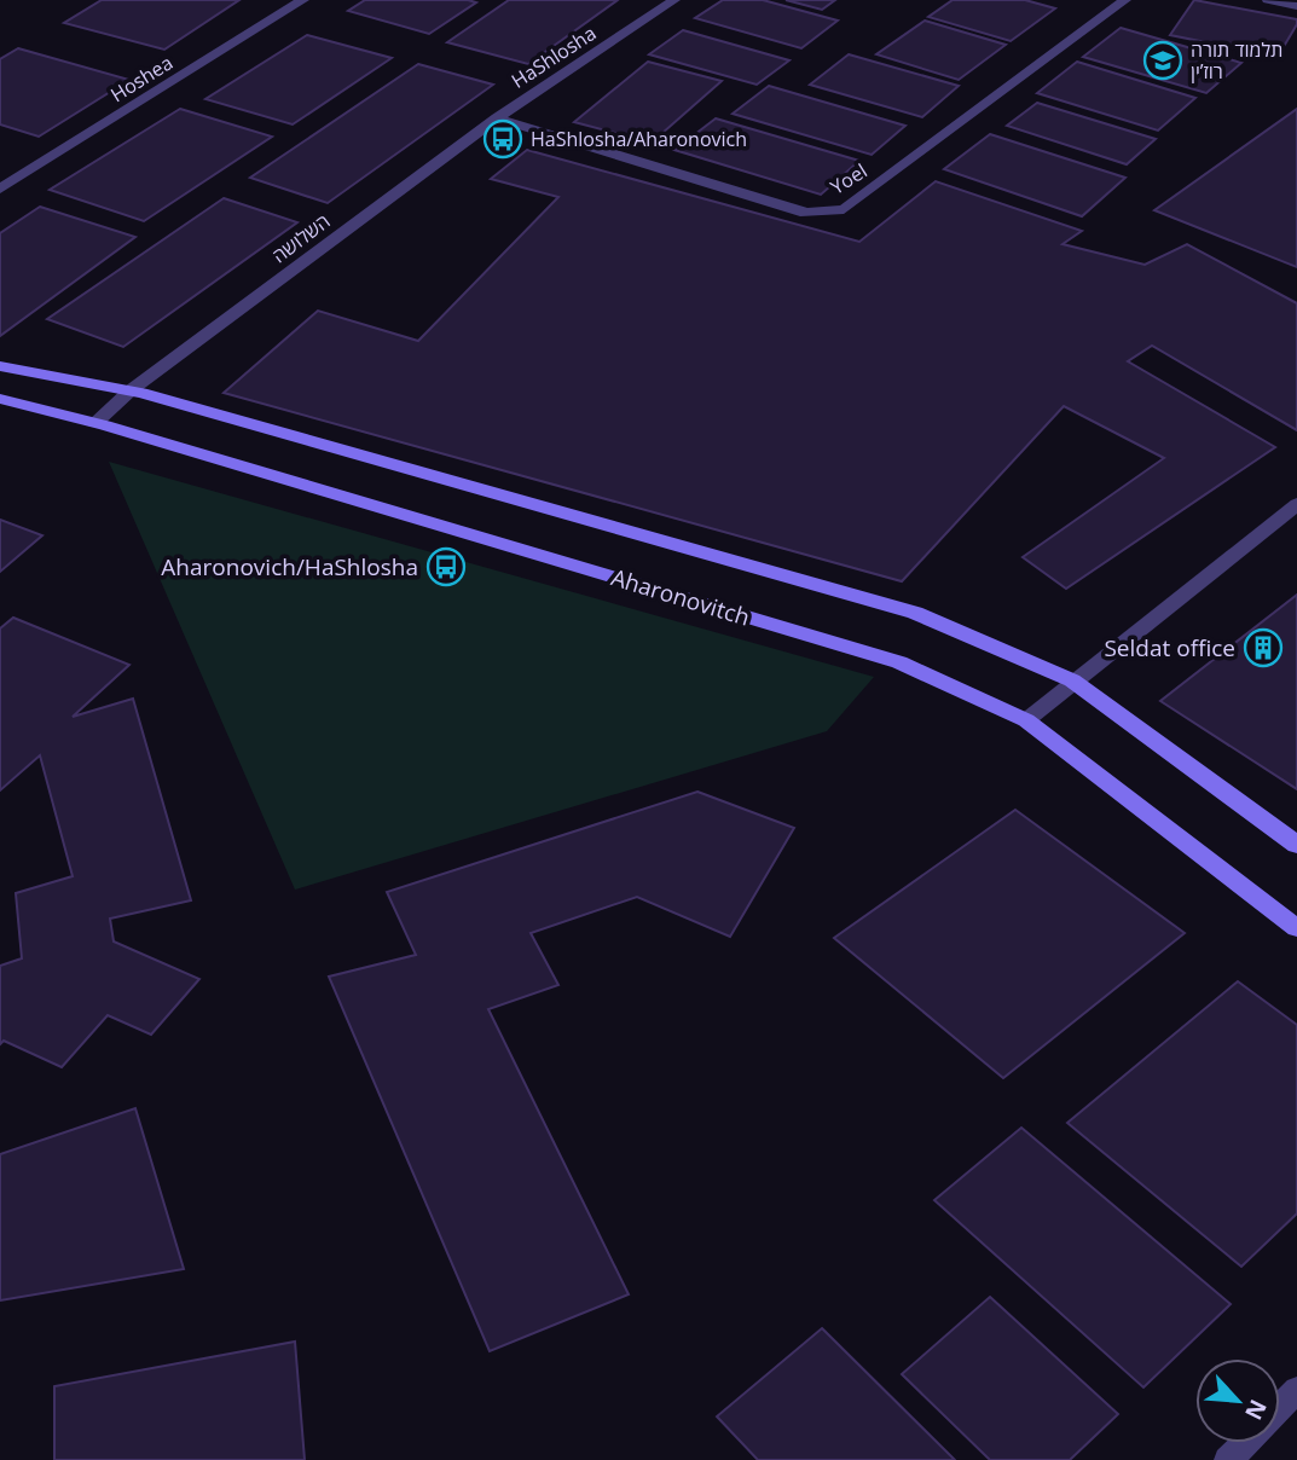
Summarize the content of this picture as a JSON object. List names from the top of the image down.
{
  "streets": {
    "street": [
      "HaShlosha",
      "Hoshea",
      "Yoel",
      "השלושה",
      "Aharonovitch"
    ]
  },
  "crossings": [
    ["HaShlosha", "Yoel"],
    ["HaShlosha", "השלושה"],
    ["Yoel", "השלושה"],
    ["השלושה", "Aharonovitch"]
  ],
  "places": {
    "school or university": ["תלמוד תורה רוז’ין"],
    "bus stop": ["HaShlosha/Aharonovich", "Aharonovich/HaShlosha"],
    "building": ["Seldat office"]
  },
  "north": "bottom right"
}
